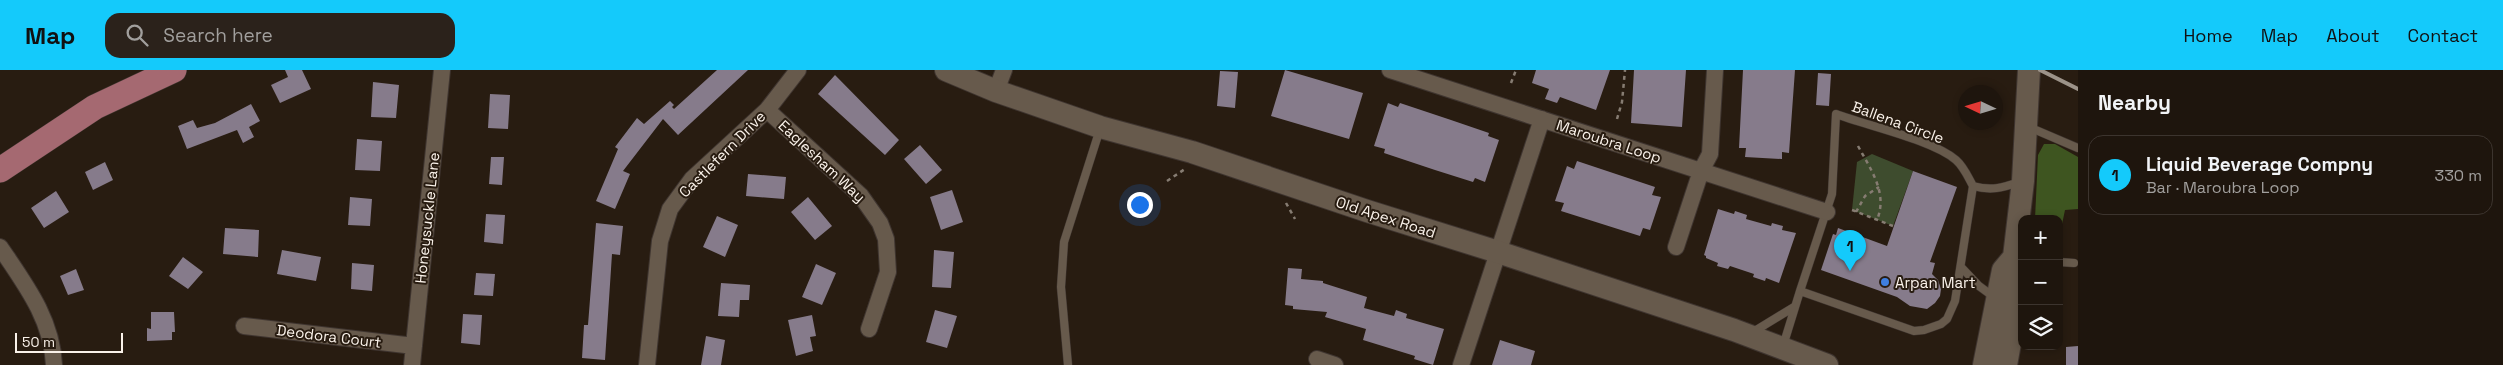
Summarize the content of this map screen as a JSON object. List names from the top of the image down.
{
  "streets": {
    "main road": ["Old Apex Road"],
    "street": [
      "Maroubra Loop",
      "Castlefern Drive",
      "Eaglesham Way",
      "Honeysuckle Lane",
      "Deodora Court"
    ],
    "lane": ["Ballena Circle"]
  },
  "crossings": [
    ["Ballena Circle", "Maroubra Loop"],
    ["Ballena Circle", "Old Apex Road"],
    ["Castlefern Drive", "Eaglesham Way"],
    ["Honeysuckle Lane", "Deodora Court"]
  ],
  "places": ["Arpan Mart"],
  "scale_bar": "50 m",
  "north": "left",
  "page": {
    "header": "Map",
    "search": "Search here",
    "nav": [
      "Home",
      "Map",
      "About",
      "Contact"
    ],
    "heading": "Nearby",
    "list": [
      {
        "mark": "1",
        "name": "Liquid Beverage Compny",
        "note": "Bar · Maroubra Loop",
        "value": "330 m"
      }
    ],
    "map_buttons": ["+", "−"],
    "pins": "1",
    "scale": "50 m"
  }
}
